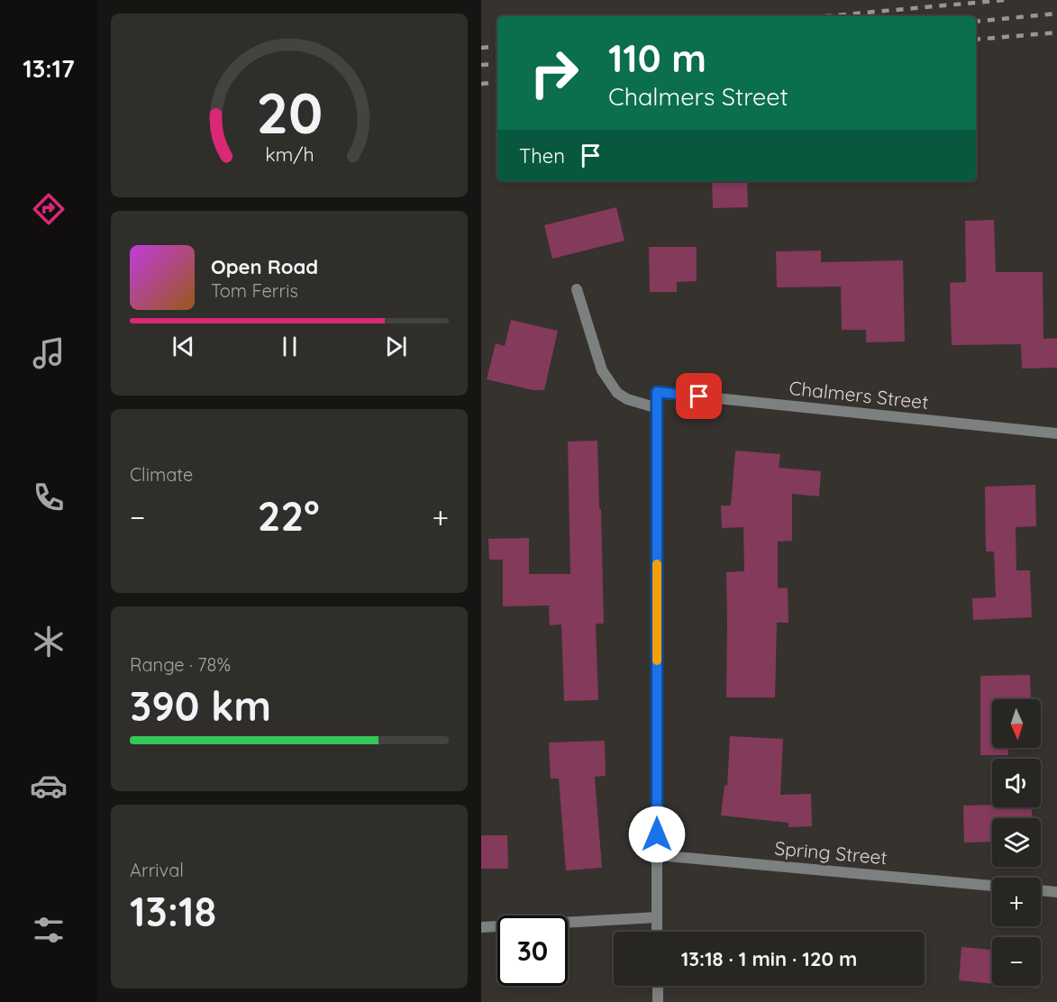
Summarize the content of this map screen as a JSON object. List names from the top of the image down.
{
  "streets": {
    "street": ["Chalmers Street", "Spring Street"]
  },
  "north": "bottom",
  "page": {
    "tabs": "13:17",
    "turn": ["110 m", "Chalmers Street"],
    "then": "Then",
    "song": ["Open Road", "Tom Ferris"],
    "tile": [
      "Climate",
      ["Range · 78%", "390 km"],
      ["Arrival", "13:18"]
    ],
    "heat": ["−", "22°", "+"],
    "map_buttons": ["+", "−"],
    "limit": "30",
    "trip": "13:18 · 1 min · 120 m",
    "gauge": ["20", "km/h"]
  }
}
